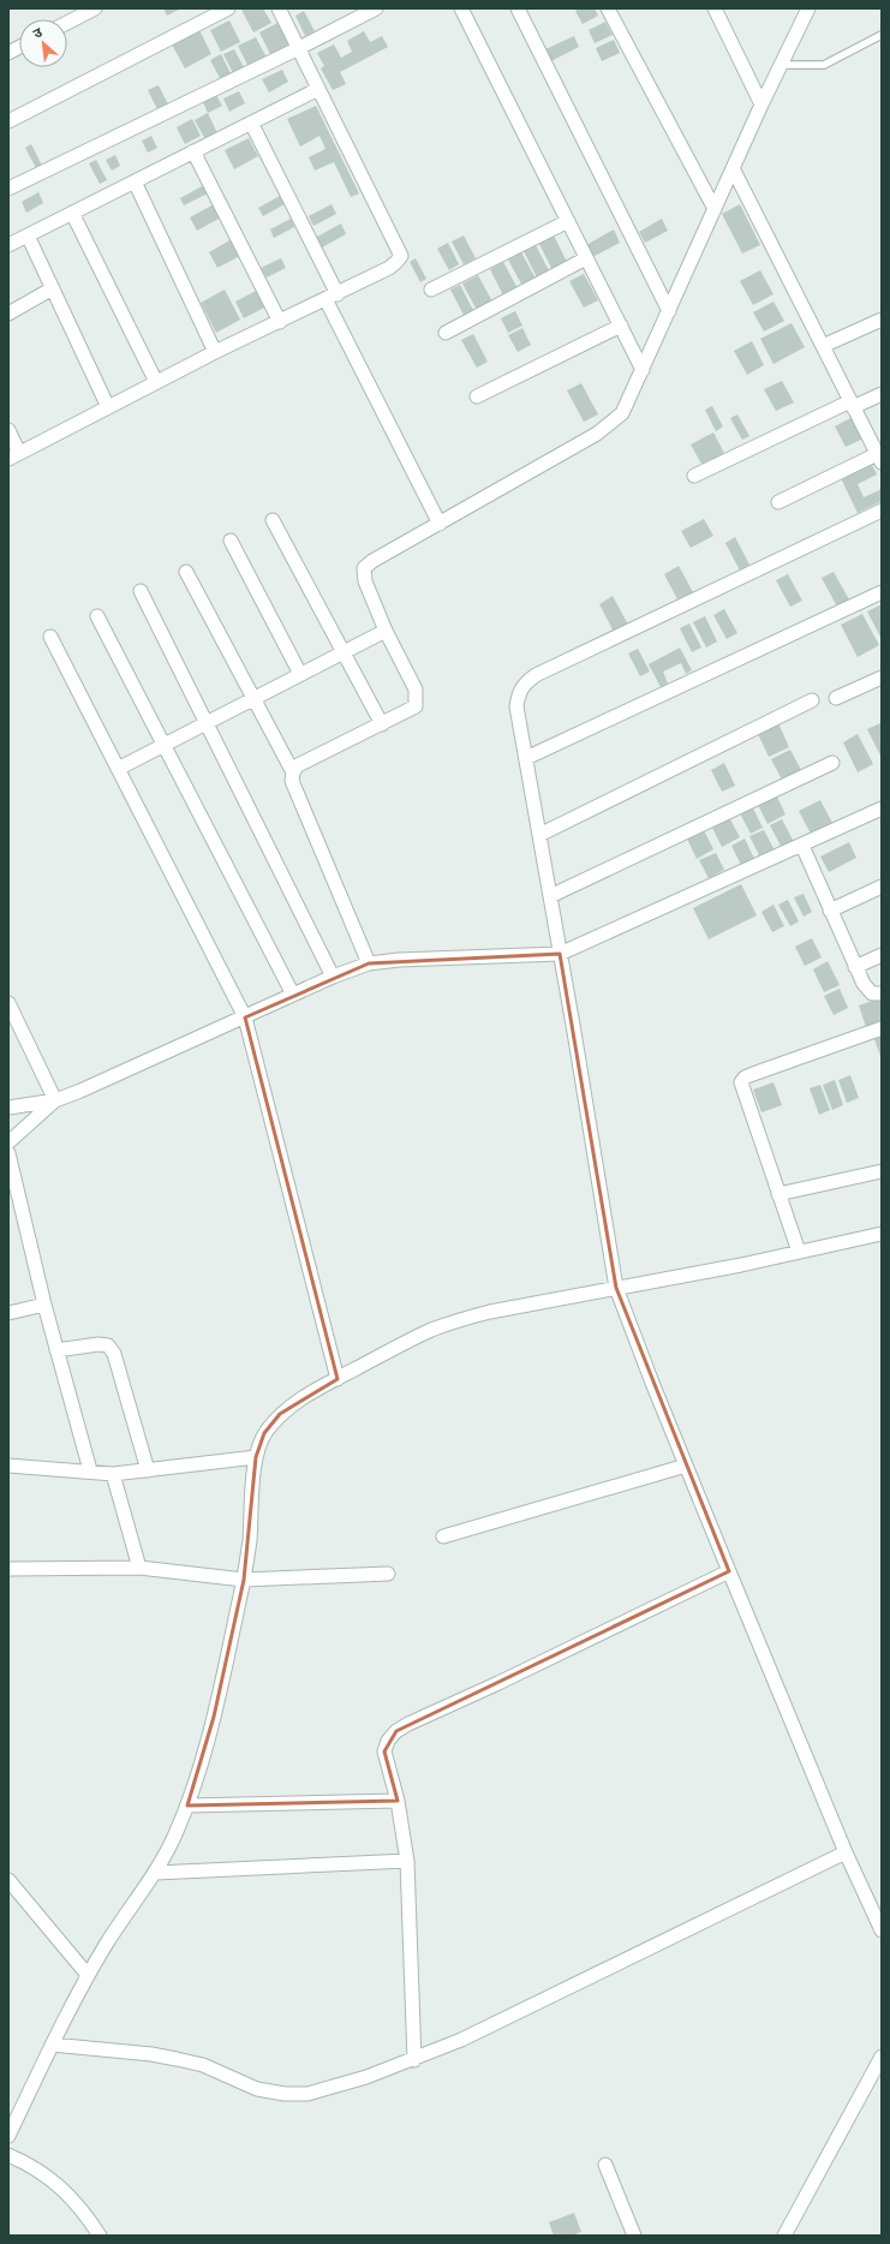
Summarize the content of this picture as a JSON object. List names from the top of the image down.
{
  "north": "top left"
}
